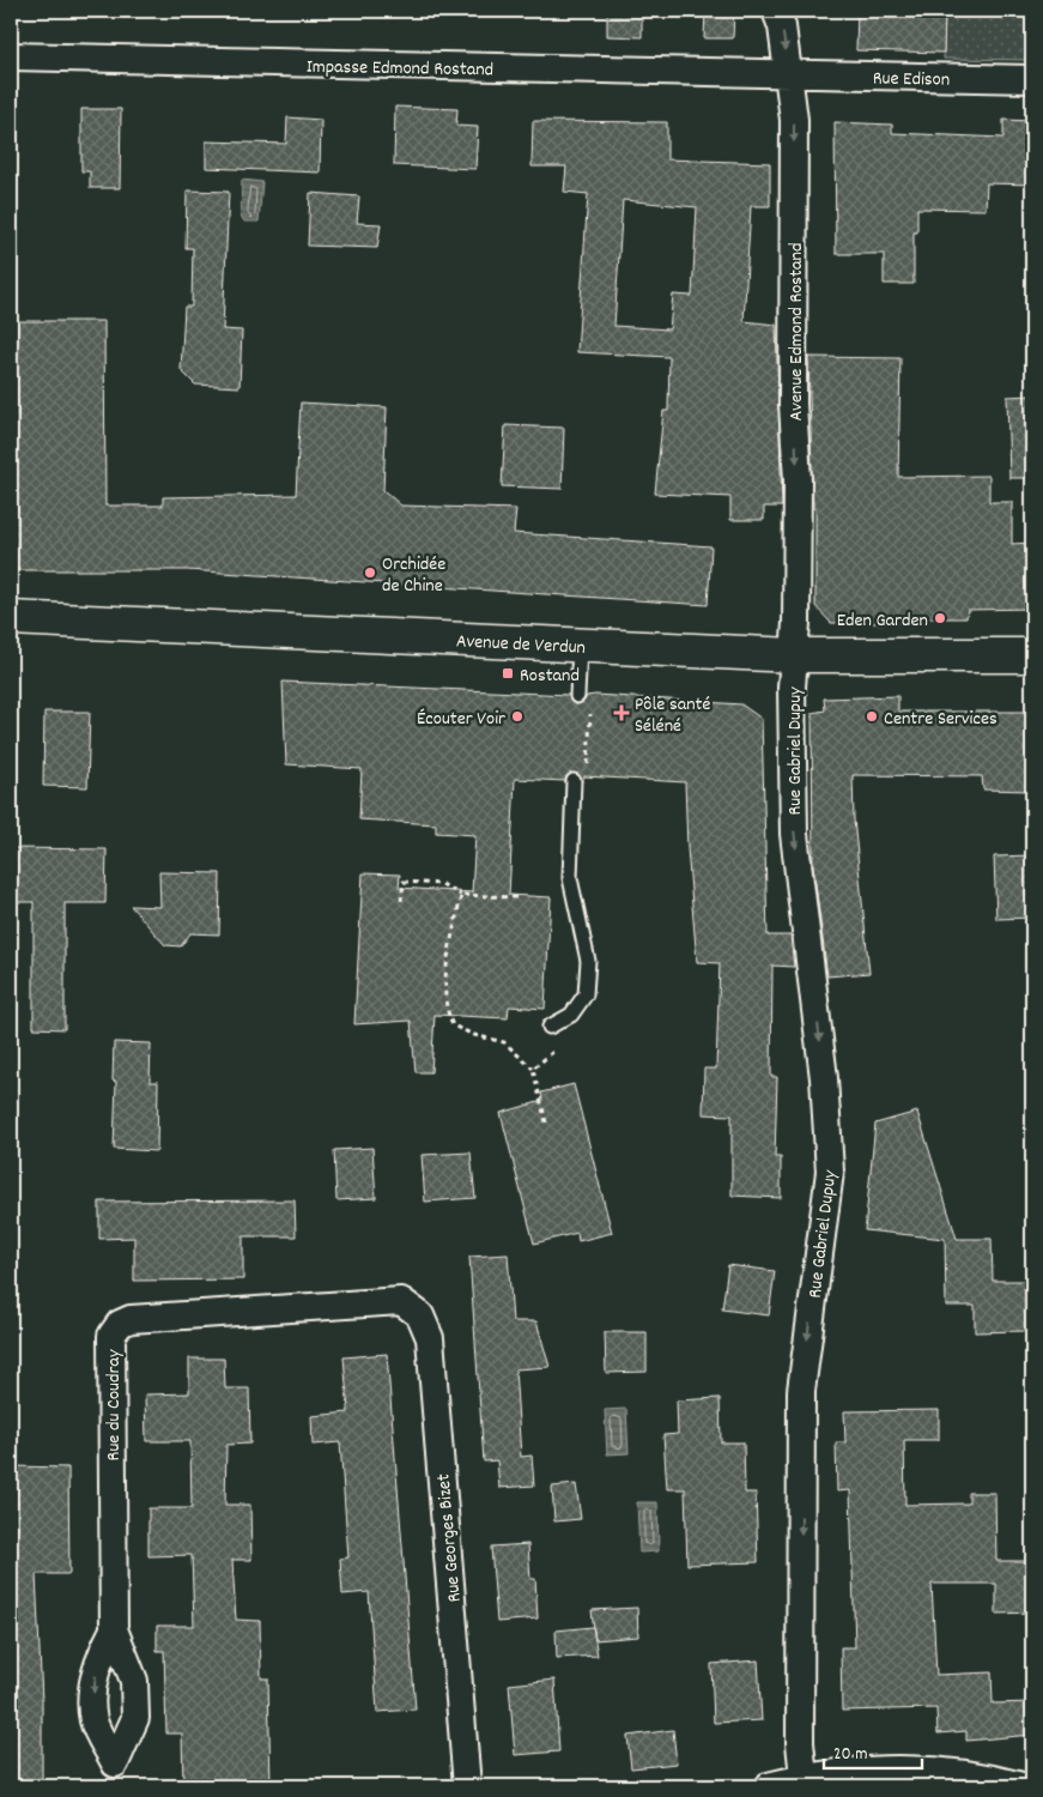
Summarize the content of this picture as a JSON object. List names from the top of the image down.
{
  "streets": {
    "main road": ["Avenue de Verdun"],
    "street": [
      "Impasse Edmond Rostand",
      "Rue Edison",
      "Avenue Edmond Rostand",
      "Rue Gabriel Dupuy",
      "Rue du Coudray",
      "Rue Georges Bizet"
    ]
  },
  "crossings": [
    ["Impasse Edmond Rostand", "Rue Edison"],
    ["Impasse Edmond Rostand", "Avenue Edmond Rostand"],
    ["Rue Edison", "Avenue Edmond Rostand"],
    ["Avenue Edmond Rostand", "Avenue de Verdun"],
    ["Avenue Edmond Rostand", "Rue Gabriel Dupuy"],
    ["Avenue de Verdun", "Rue Gabriel Dupuy"],
    ["Rue du Coudray", "Rue Georges Bizet"]
  ],
  "one_way": ["Avenue Edmond Rostand", "Rue Gabriel Dupuy"],
  "places": {
    "other": [
      "Orchidée de Chine",
      "Eden Garden",
      "Écouter Voir",
      "Centre Services"
    ],
    "transit": ["Rostand"],
    "health": ["Pôle santé Séléné"]
  },
  "scale_bar": "20 m"
}
